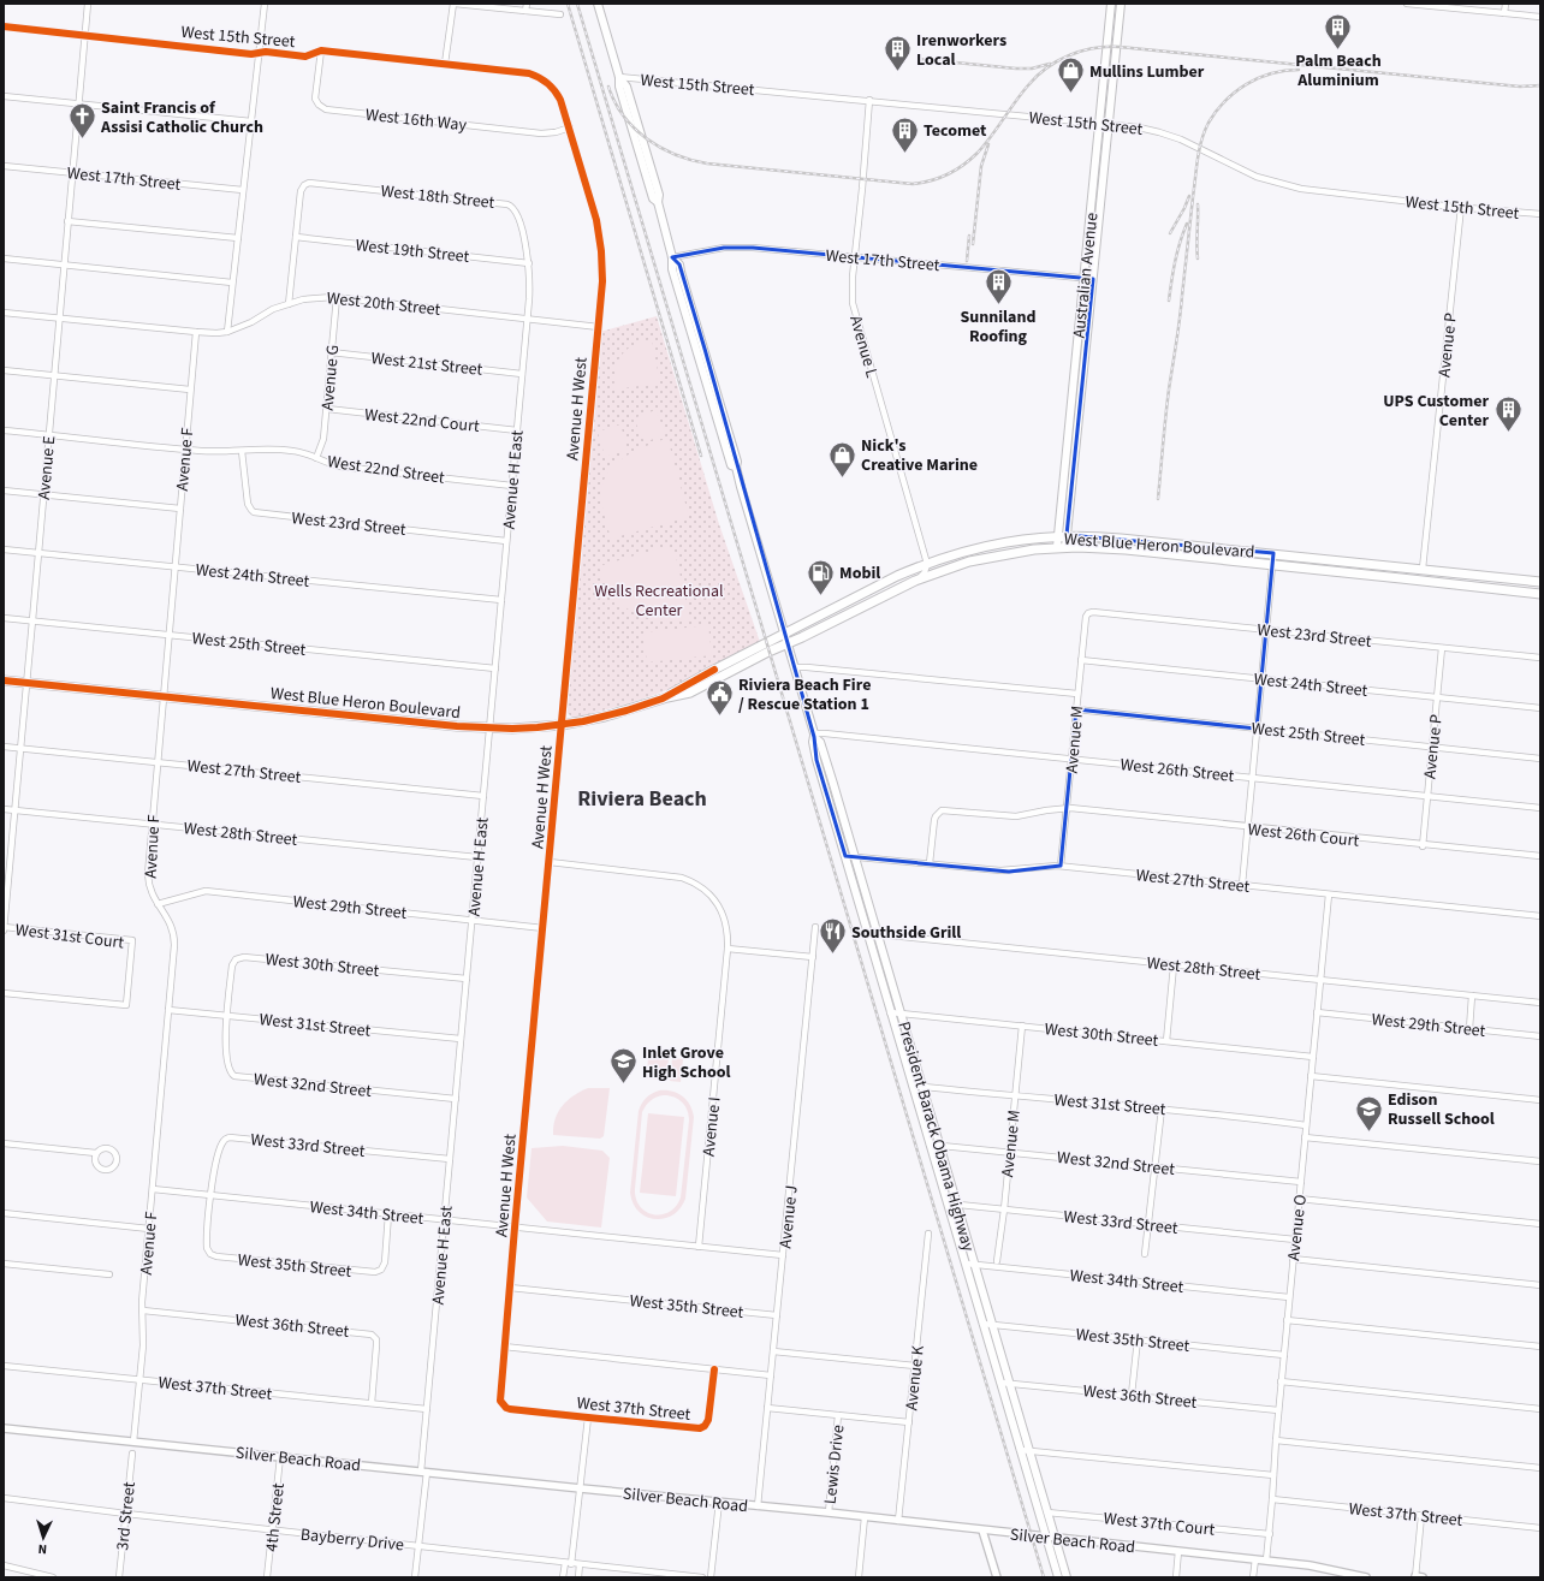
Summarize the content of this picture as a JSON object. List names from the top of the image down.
{
  "streets": {
    "main road": ["Australian Avenue", "West Blue Heron Boulevard", "President Barack Obama Highway"],
    "street": [
      "West 15th Street",
      "West 16th Way",
      "West 17th Street",
      "West 18th Street",
      "West 19th Street",
      "West 20th Street",
      "Avenue P",
      "Avenue L",
      "West 21st Street",
      "Avenue G",
      "Avenue H West",
      "West 22nd Court",
      "Avenue F",
      "Avenue E",
      "West 22nd Street",
      "Avenue H East",
      "West 23rd Street",
      "West 24th Street",
      "West 25th Street",
      "Avenue M",
      "West 26th Street",
      "West 27th Street",
      "West 28th Street",
      "West 26th Court",
      "West 29th Street",
      "West 31st Court",
      "West 30th Street",
      "West 31st Street",
      "West 32nd Street",
      "Avenue I",
      "West 33rd Street",
      "West 34th Street",
      "Avenue J",
      "Avenue O",
      "West 35th Street",
      "West 36th Street",
      "Avenue K",
      "West 37th Street",
      "Silver Beach Road",
      "Lewis Drive",
      "3rd Street",
      "4th Street",
      "West 37th Court",
      "Bayberry Drive"
    ]
  },
  "crossings": [
    ["West 15th Street", "West 16th Way"],
    ["West 15th Street", "Australian Avenue"],
    ["West 15th Street", "Avenue P"],
    ["West 15th Street", "Avenue L"],
    ["West 15th Street", "Avenue H West"],
    ["West 15th Street", "Avenue E"],
    ["West 15th Street", "President Barack Obama Highway"],
    ["West 16th Way", "Avenue H West"],
    ["West 17th Street", "Australian Avenue"],
    ["West 17th Street", "Avenue L"],
    ["West 17th Street", "Avenue E"],
    ["West 17th Street", "President Barack Obama Highway"],
    ["West 18th Street", "West 19th Street"],
    ["West 18th Street", "Avenue H East"],
    ["West 19th Street", "Avenue H East"],
    ["Australian Avenue", "West Blue Heron Boulevard"],
    ["West 20th Street", "Avenue G"],
    ["West 20th Street", "Avenue H West"],
    ["West 20th Street", "Avenue F"],
    ["West 20th Street", "Avenue E"],
    ["West 20th Street", "Avenue H East"],
    ["Avenue P", "West 23rd Street"],
    ["Avenue P", "West Blue Heron Boulevard"],
    ["Avenue P", "West 24th Street"],
    ["Avenue P", "West 25th Street"],
    ["Avenue P", "West 26th Street"],
    ["Avenue P", "West 26th Court"],
    ["Avenue L", "West Blue Heron Boulevard"],
    ["West 21st Street", "Avenue G"],
    ["West 21st Street", "Avenue H East"],
    ["Avenue G", "West 22nd Court"],
    ["Avenue G", "West 22nd Street"],
    ["Avenue H West", "West Blue Heron Boulevard"],
    ["Avenue H West", "West 29th Street"],
    ["Avenue H West", "West 34th Street"],
    ["Avenue H West", "West 35th Street"],
    ["Avenue H West", "West 37th Street"],
    ["West 22nd Court", "Avenue H East"],
    ["Avenue F", "West 22nd Street"],
    ["Avenue F", "West Blue Heron Boulevard"],
    ["Avenue F", "West 24th Street"],
    ["Avenue F", "West 25th Street"],
    ["Avenue F", "West 27th Street"],
    ["Avenue F", "West 28th Street"],
    ["Avenue F", "West 29th Street"],
    ["Avenue F", "West 31st Street"],
    ["Avenue F", "West 34th Street"],
    ["Avenue F", "West 36th Street"],
    ["Avenue F", "West 37th Street"],
    ["Avenue F", "Silver Beach Road"],
    ["Avenue E", "West 22nd Street"],
    ["Avenue E", "West Blue Heron Boulevard"],
    ["Avenue E", "West 24th Street"],
    ["Avenue E", "West 25th Street"],
    ["Avenue E", "West 27th Street"],
    ["Avenue E", "West 28th Street"],
    ["Avenue E", "West 31st Court"],
    ["West 22nd Street", "Avenue H East"],
    ["West 22nd Street", "West 23rd Street"],
    ["Avenue H East", "West 23rd Street"],
    ["Avenue H East", "West Blue Heron Boulevard"],
    ["Avenue H East", "West 24th Street"],
    ["Avenue H East", "West 25th Street"],
    ["Avenue H East", "West 27th Street"],
    ["Avenue H East", "West 28th Street"],
    ["Avenue H East", "West 29th Street"],
    ["Avenue H East", "West 30th Street"],
    ["Avenue H East", "West 31st Street"],
    ["Avenue H East", "West 32nd Street"],
    ["Avenue H East", "West 33rd Street"],
    ["Avenue H East", "West 34th Street"],
    ["Avenue H East", "West 37th Street"],
    ["Avenue H East", "Silver Beach Road"],
    ["Avenue H East", "Bayberry Drive"],
    ["West 23rd Street", "Avenue M"],
    ["West Blue Heron Boulevard", "President Barack Obama Highway"],
    ["West 24th Street", "Avenue M"],
    ["West 25th Street", "Avenue M"],
    ["Avenue M", "West 26th Street"],
    ["Avenue M", "West 27th Street"],
    ["Avenue M", "West 26th Court"],
    ["Avenue M", "West 30th Street"],
    ["Avenue M", "West 31st Street"],
    ["Avenue M", "West 32nd Street"],
    ["Avenue M", "West 33rd Street"],
    ["West 26th Street", "President Barack Obama Highway"],
    ["West 27th Street", "West 26th Court"],
    ["West 27th Street", "President Barack Obama Highway"],
    ["West 27th Street", "Avenue O"],
    ["West 28th Street", "President Barack Obama Highway"],
    ["West 28th Street", "Avenue O"],
    ["West 29th Street", "Avenue O"],
    ["West 30th Street", "West 31st Street"],
    ["West 30th Street", "West 32nd Street"],
    ["West 30th Street", "President Barack Obama Highway"],
    ["West 30th Street", "Avenue O"],
    ["West 31st Street", "West 32nd Street"],
    ["West 31st Street", "President Barack Obama Highway"],
    ["West 31st Street", "Avenue O"],
    ["West 32nd Street", "President Barack Obama Highway"],
    ["West 32nd Street", "Avenue O"],
    ["Avenue I", "West 34th Street"],
    ["President Barack Obama Highway", "West 33rd Street"],
    ["President Barack Obama Highway", "West 34th Street"],
    ["President Barack Obama Highway", "West 35th Street"],
    ["President Barack Obama Highway", "West 36th Street"],
    ["President Barack Obama Highway", "Silver Beach Road"],
    ["President Barack Obama Highway", "West 37th Court"],
    ["West 33rd Street", "West 34th Street"],
    ["West 33rd Street", "Avenue O"],
    ["West 33rd Street", "West 35th Street"],
    ["West 34th Street", "Avenue J"],
    ["West 34th Street", "Avenue O"],
    ["West 34th Street", "West 35th Street"],
    ["Avenue J", "West 35th Street"],
    ["Avenue J", "Silver Beach Road"],
    ["Avenue O", "West 35th Street"],
    ["Avenue O", "West 36th Street"],
    ["Avenue O", "West 37th Street"],
    ["Avenue O", "Silver Beach Road"],
    ["Avenue O", "West 37th Court"],
    ["West 36th Street", "West 37th Street"],
    ["Avenue K", "Silver Beach Road"],
    ["Silver Beach Road", "Lewis Drive"],
    ["Silver Beach Road", "4th Street"],
    ["3rd Street", "Bayberry Drive"],
    ["4th Street", "Bayberry Drive"]
  ],
  "districts": ["Riviera Beach"],
  "parks": ["Wells Recreational Center"],
  "places": {
    "building": [
      "Palm Beach Aluminium",
      "Irenworkers Local",
      "Tecomet",
      "Sunniland Roofing",
      "UPS Customer Center"
    ],
    "shop": ["Mullins Lumber", "Nick's Creative Marine"],
    "church": ["Saint Francis of Assisi Catholic Church"],
    "fuel station": ["Mobil"],
    "public building": ["Riviera Beach Fire / Rescue Station 1"],
    "restaurant": ["Southside Grill"],
    "school or university": ["Inlet Grove High School", "Edison Russell School"]
  },
  "north": "bottom"
}
